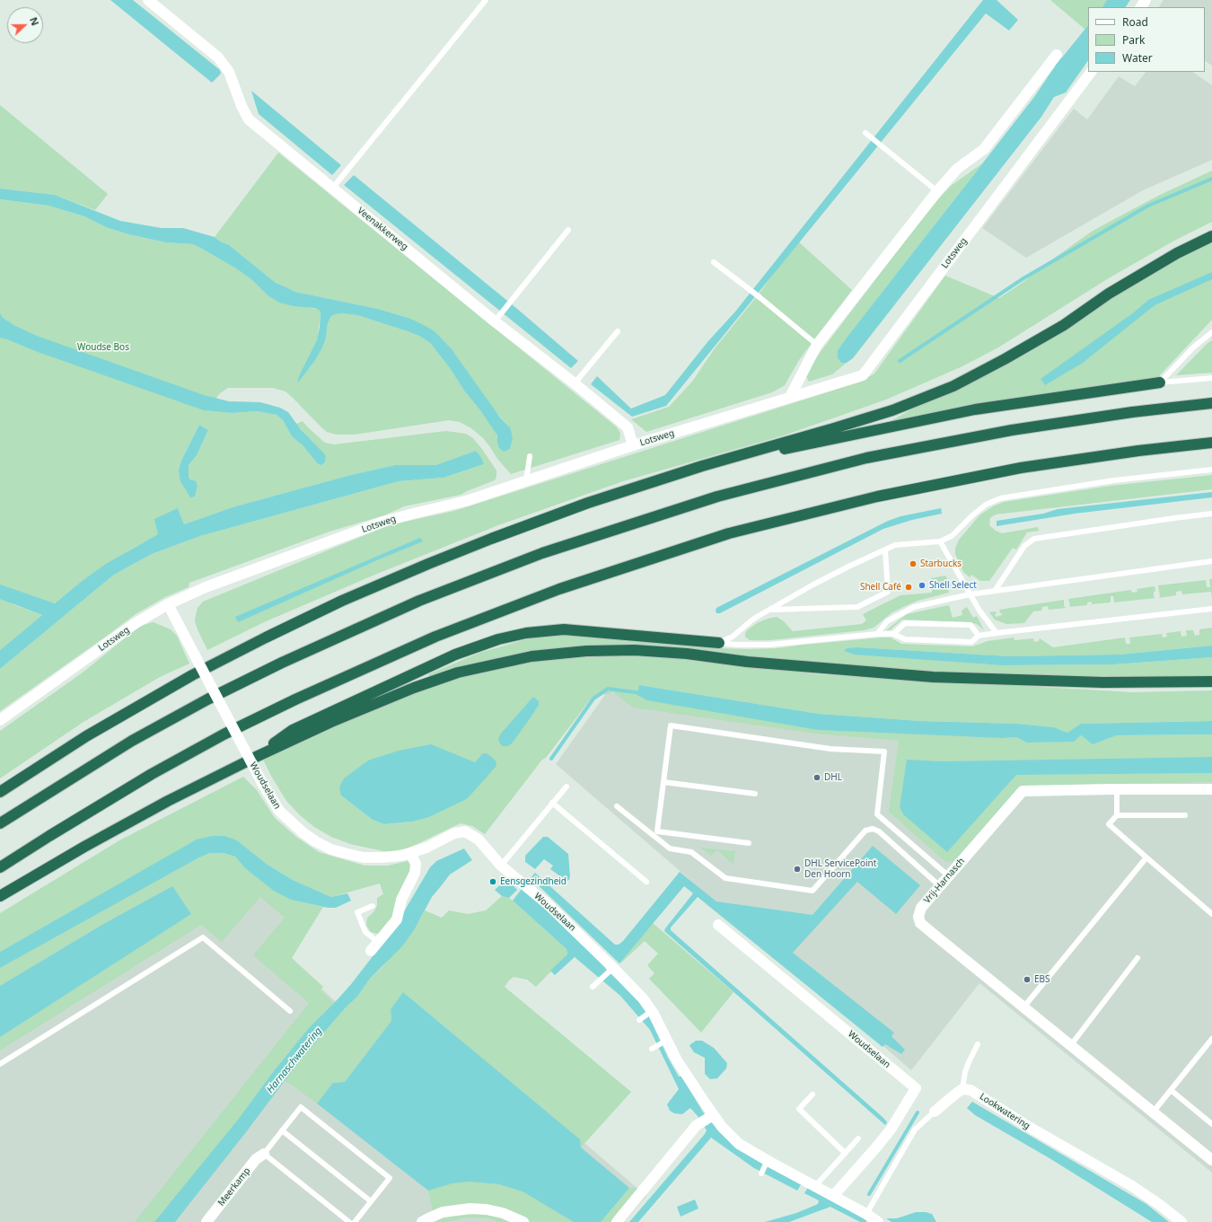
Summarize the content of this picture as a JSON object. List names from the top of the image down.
{
  "streets": {
    "street": [
      "Veenakkerweg",
      "Lotsweg",
      "Woudselaan",
      "Vrij-Harnasch",
      "Lookwatering",
      "Meerkamp"
    ]
  },
  "crossings": [
    ["Veenakkerweg", "Lotsweg"],
    ["Lotsweg", "Woudselaan"]
  ],
  "water": ["Harnaschwatering"],
  "parks": ["Woudse Bos"],
  "places": [
    "Starbucks",
    "Shell Select",
    "Shell Café",
    "DHL",
    "DHL ServicePoint Den Hoorn",
    "Eensgezindheid",
    "EBS"
  ],
  "legend": ["Road", "Park", "Water"],
  "north": "right"
}
